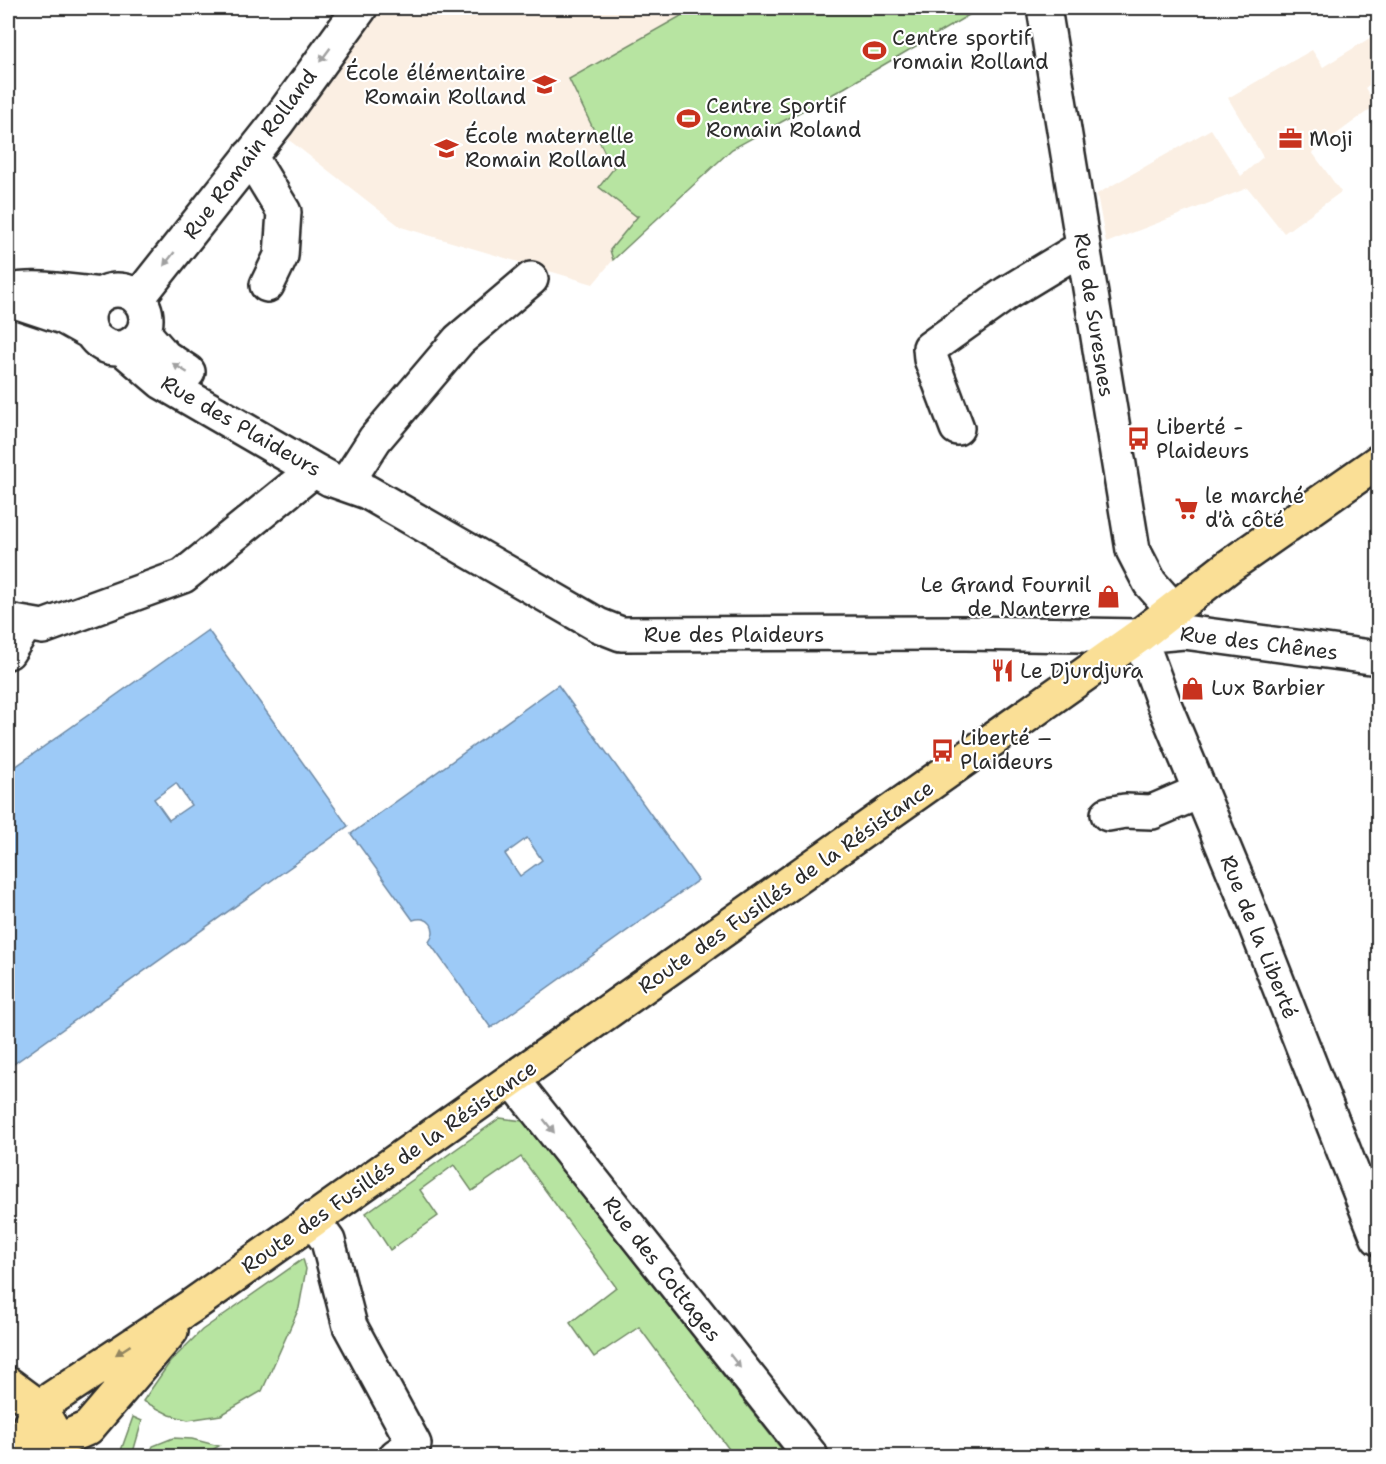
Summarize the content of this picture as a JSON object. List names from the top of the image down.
{
  "streets": {
    "main road": ["Route des Fusillés de la Résistance"],
    "street": [
      "Rue Romain Rolland",
      "Rue de Suresnes",
      "Rue des Plaideurs",
      "Rue des Chênes",
      "Rue de la Liberté",
      "Rue des Cottages"
    ]
  },
  "crossings": [
    ["Rue Romain Rolland", "Rue des Plaideurs"],
    ["Rue de Suresnes", "Route des Fusillés de la Résistance"],
    ["Rue des Plaideurs", "Rue des Chênes"],
    ["Rue des Plaideurs", "Route des Fusillés de la Résistance"],
    ["Rue des Plaideurs", "Rue de la Liberté"],
    ["Rue des Chênes", "Route des Fusillés de la Résistance"],
    ["Rue des Chênes", "Rue de la Liberté"],
    ["Route des Fusillés de la Résistance", "Rue de la Liberté"],
    ["Route des Fusillés de la Résistance", "Rue des Cottages"]
  ],
  "one_way": ["Rue des Cottages"],
  "places": {
    "sports": ["Centre sportif romain Rolland", "Centre Sportif Romain Roland"],
    "school or university": ["École élémentaire Romain Rolland", "École maternelle Romain Rolland"],
    "office": ["Moji"],
    "bus stop": ["Liberté - Plaideurs", "Liberté – Plaideurs"],
    "supermarket": ["le marché d'à côté"],
    "shop": ["Le Grand Fournil de Nanterre", "Lux Barbier"],
    "restaurant": ["Le Djurdjura"]
  }
}
